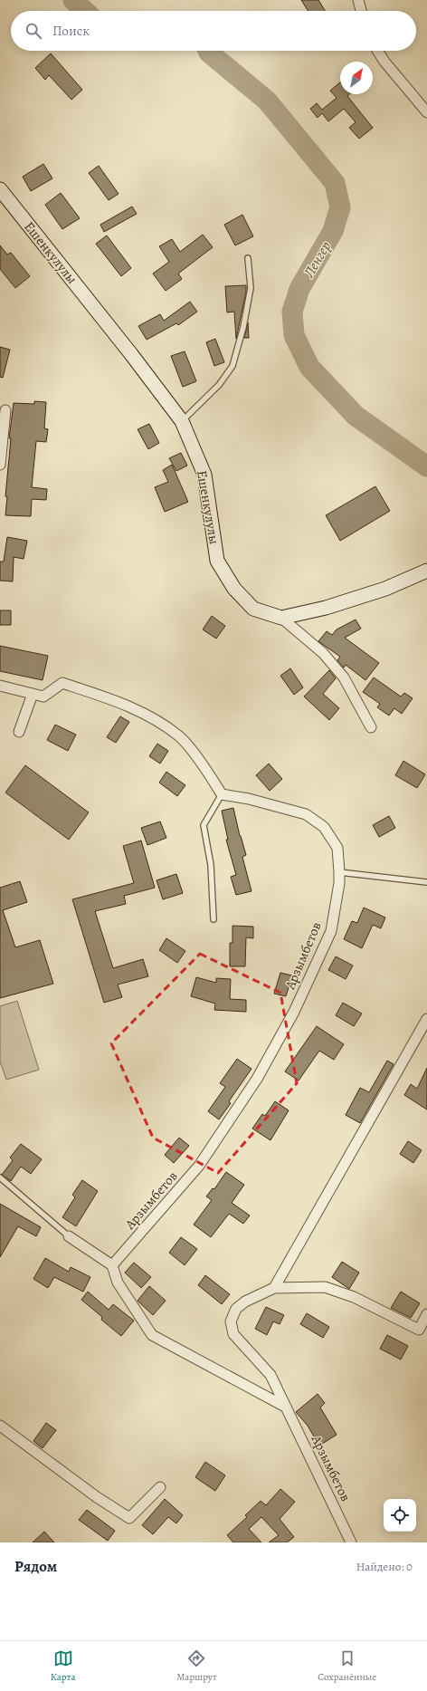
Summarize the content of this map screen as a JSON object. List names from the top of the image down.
{
  "streets": {
    "street": ["Ешенкулулы", "Арзымбетов"]
  },
  "water": ["Ленгер"],
  "north": "top right",
  "page": {
    "search": "Поиск",
    "heading": ["Рядом", "Найдено: 0"],
    "nav": ["Карта", "Маршрут", "Сохранённые"]
  }
}
